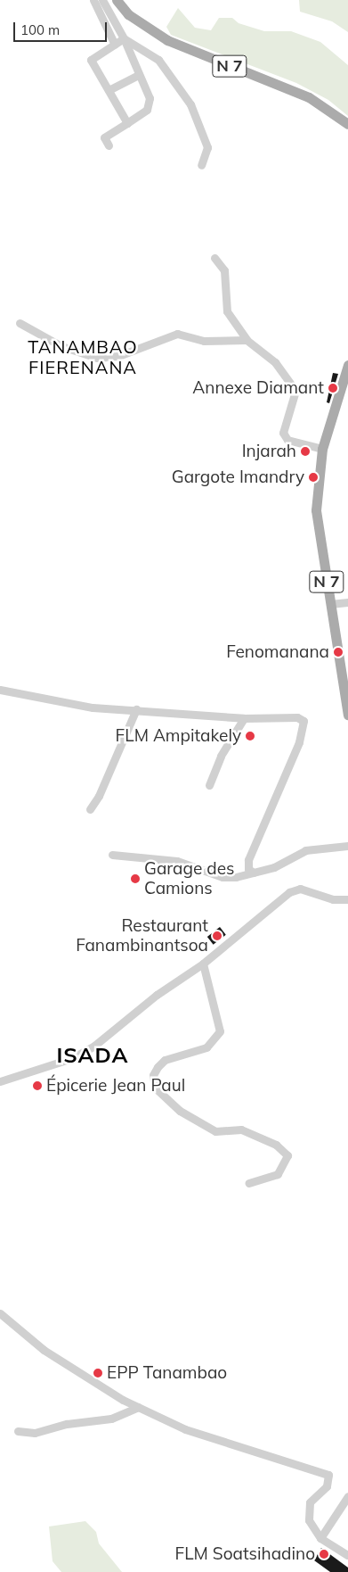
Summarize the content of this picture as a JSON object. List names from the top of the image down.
{
  "streets": {
    "main road": ["N 7"]
  },
  "districts": ["TANAMBAO FIERENANA", "ISADA"],
  "places": [
    "Annexe Diamant",
    "Injarah",
    "Gargote Imandry",
    "Fenomanana",
    "FLM Ampitakely",
    "Garage des Camions",
    "Restaurant Fanambinantsoa",
    "Épicerie Jean Paul",
    "EPP Tanambao",
    "FLM Soatsihadino"
  ],
  "scale_bar": "100 m"
}
